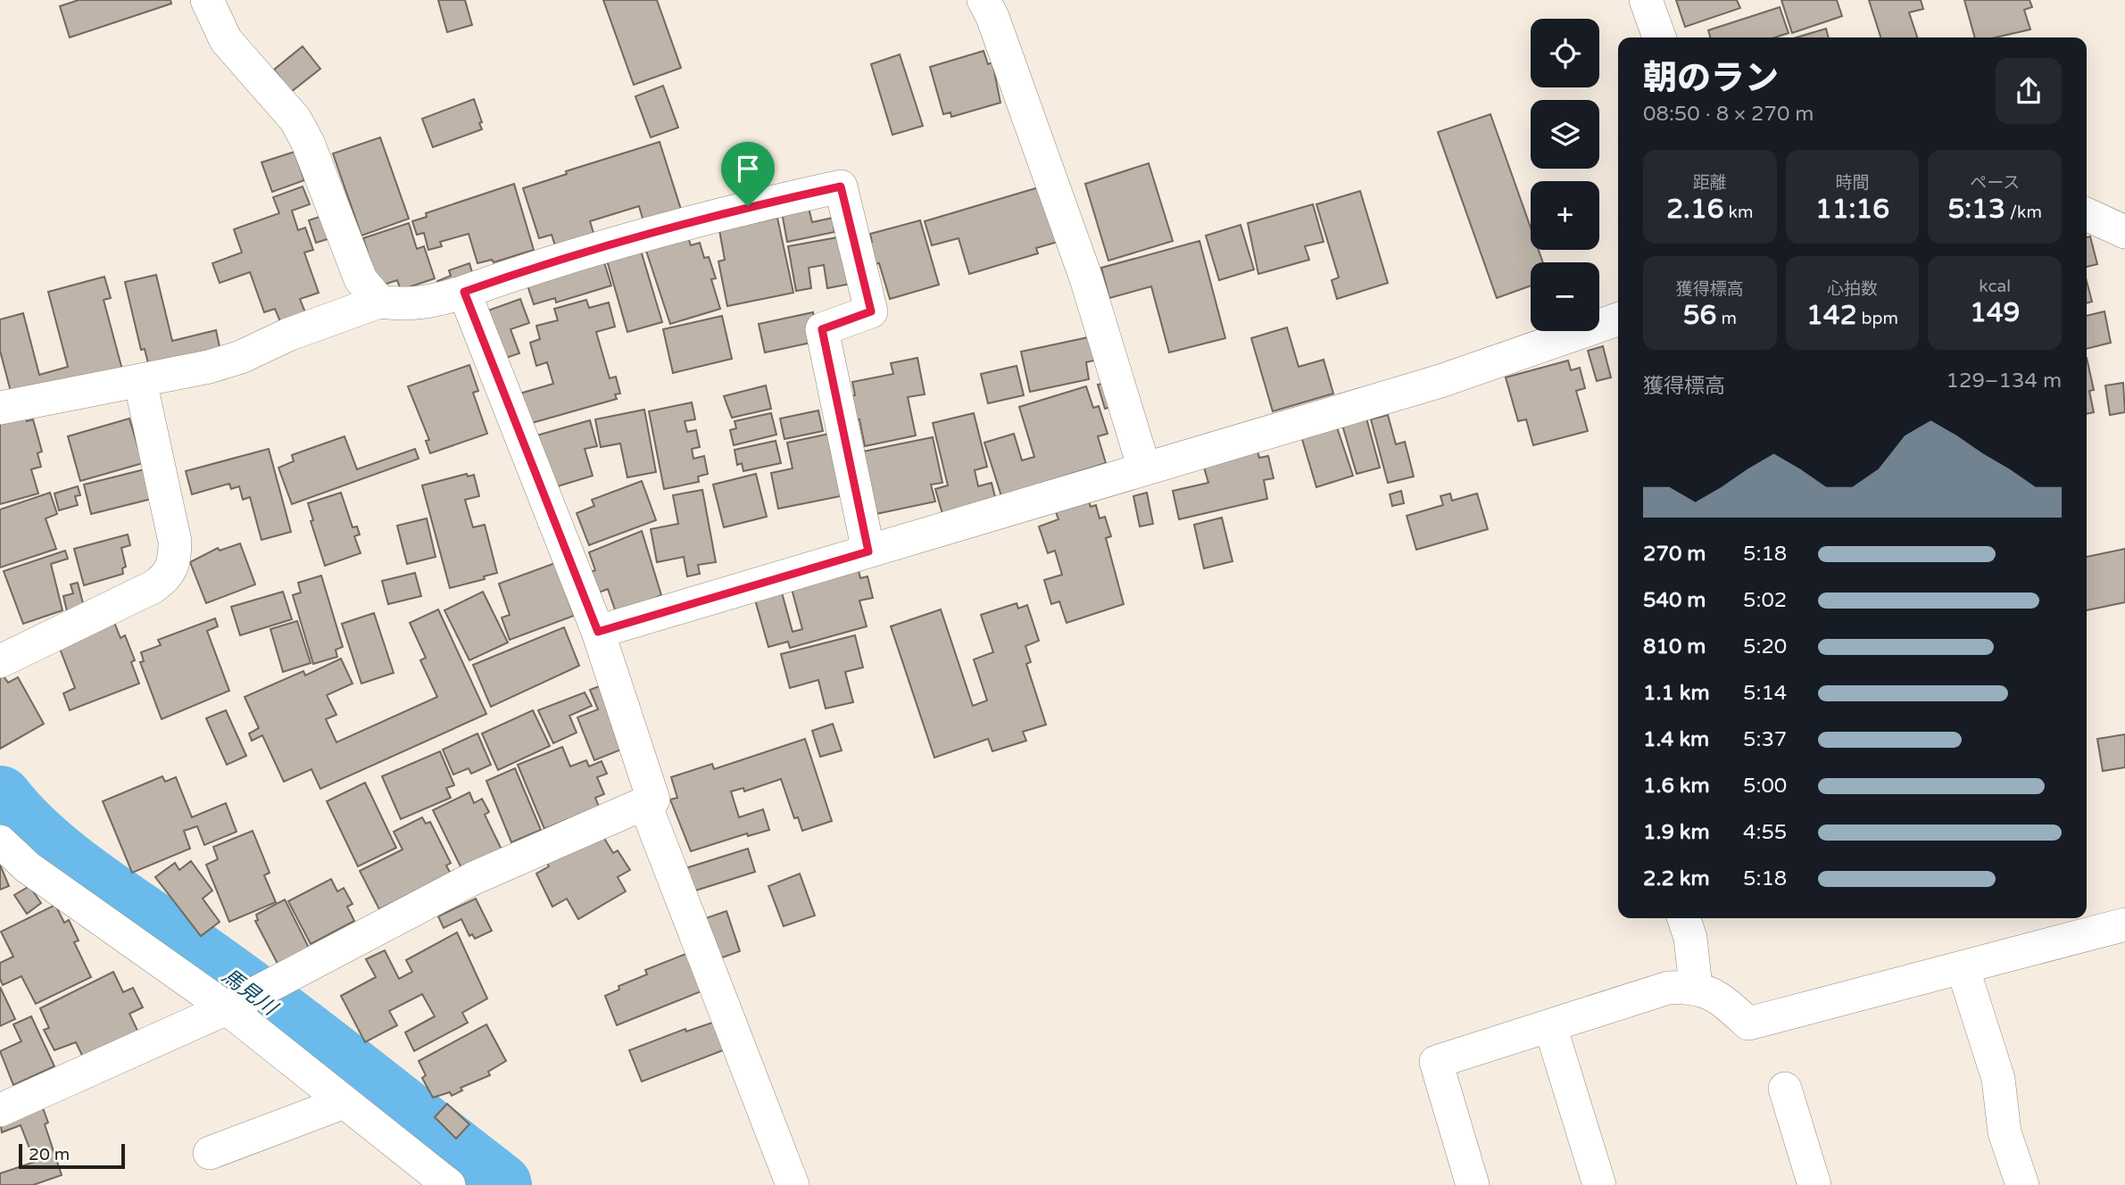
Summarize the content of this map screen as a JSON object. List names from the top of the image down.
{
  "water": ["馬見川"],
  "scale_bar": "20 m",
  "page": {
    "map_buttons": ["+", "−"],
    "heading": ["朝のラン", "08:50 · 8 × 270 m"],
    "stats": [
      ["距離", "2.16 km"],
      ["時間", "11:16"],
      ["ペース", "5:13 /km"],
      ["獲得標高", "56 m"],
      ["心拍数", "142 bpm"],
      ["kcal", "149"]
    ],
    "chart": ["獲得標高", "129–134 m"],
    "list": [
      {
        "name": "270 m",
        "note": "5:18"
      },
      {
        "name": "540 m",
        "note": "5:02"
      },
      {
        "name": "810 m",
        "note": "5:20"
      },
      {
        "name": "1.1 km",
        "note": "5:14"
      },
      {
        "name": "1.4 km",
        "note": "5:37"
      },
      {
        "name": "1.6 km",
        "note": "5:00"
      },
      {
        "name": "1.9 km",
        "note": "4:55"
      },
      {
        "name": "2.2 km",
        "note": "5:18"
      }
    ],
    "scale": "20 m"
  }
}
